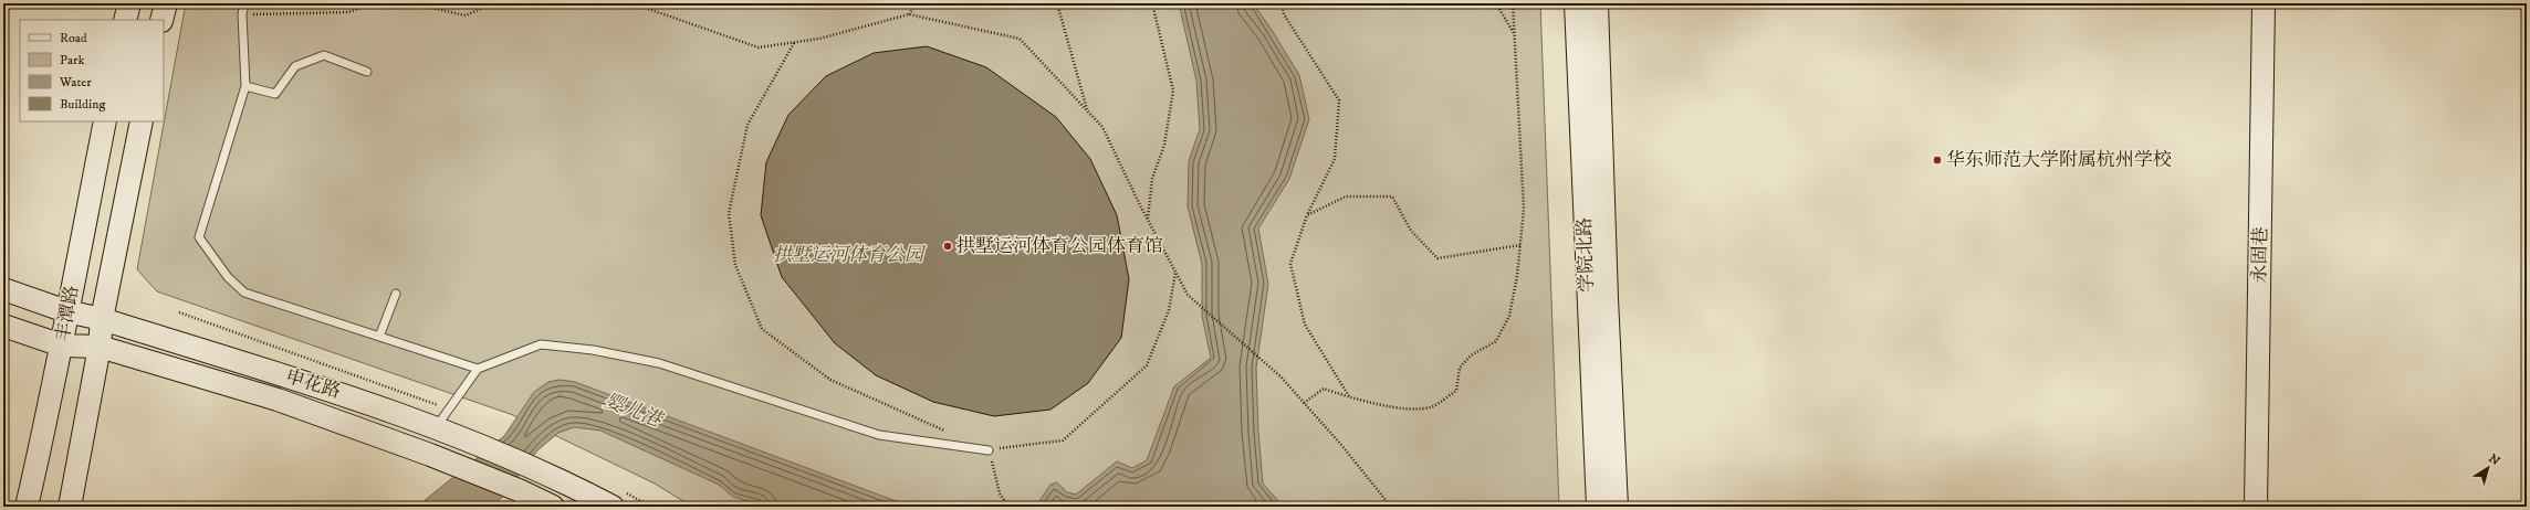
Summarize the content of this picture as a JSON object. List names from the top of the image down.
{
  "streets": {
    "main road": [
      "学院北路",
      "永固巷",
      "丰潭路",
      "申花路"
    ]
  },
  "crossings": [
    ["丰潭路", "申花路"]
  ],
  "water": ["婴儿港"],
  "parks": ["拱墅运河体育公园"],
  "places": ["华东师范大学附属杭州学校", "拱墅运河体育公园体育馆"],
  "legend": [
    "Road",
    "Park",
    "Water",
    "Building"
  ],
  "north": "top right"
}
